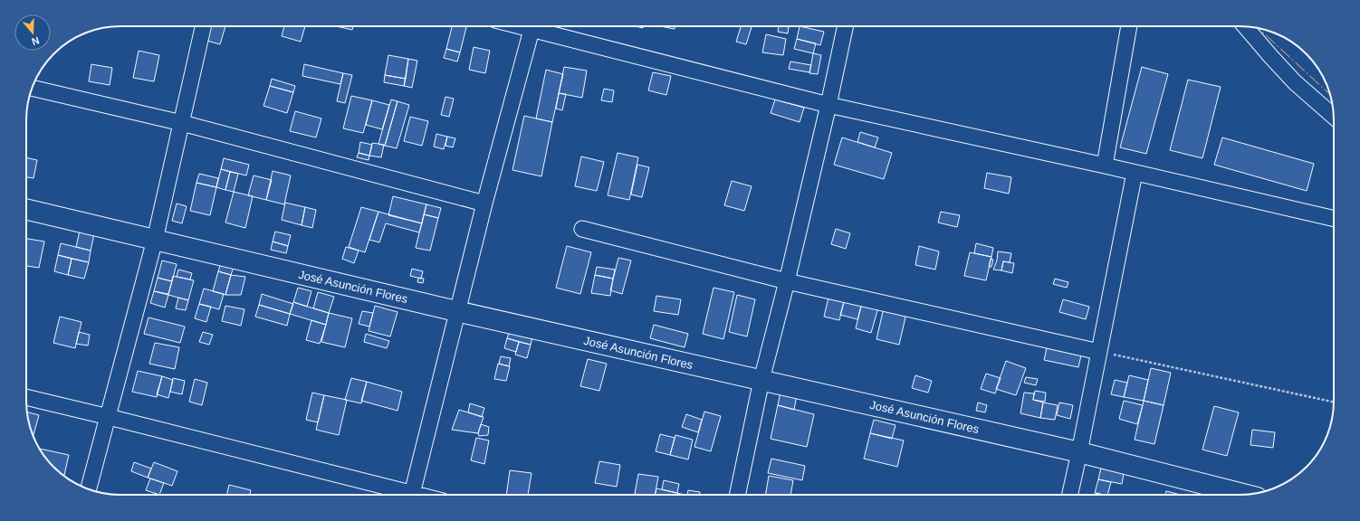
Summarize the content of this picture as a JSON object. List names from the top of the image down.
{
  "streets": {
    "street": ["José Asunción Flores"]
  },
  "north": "bottom"
}
